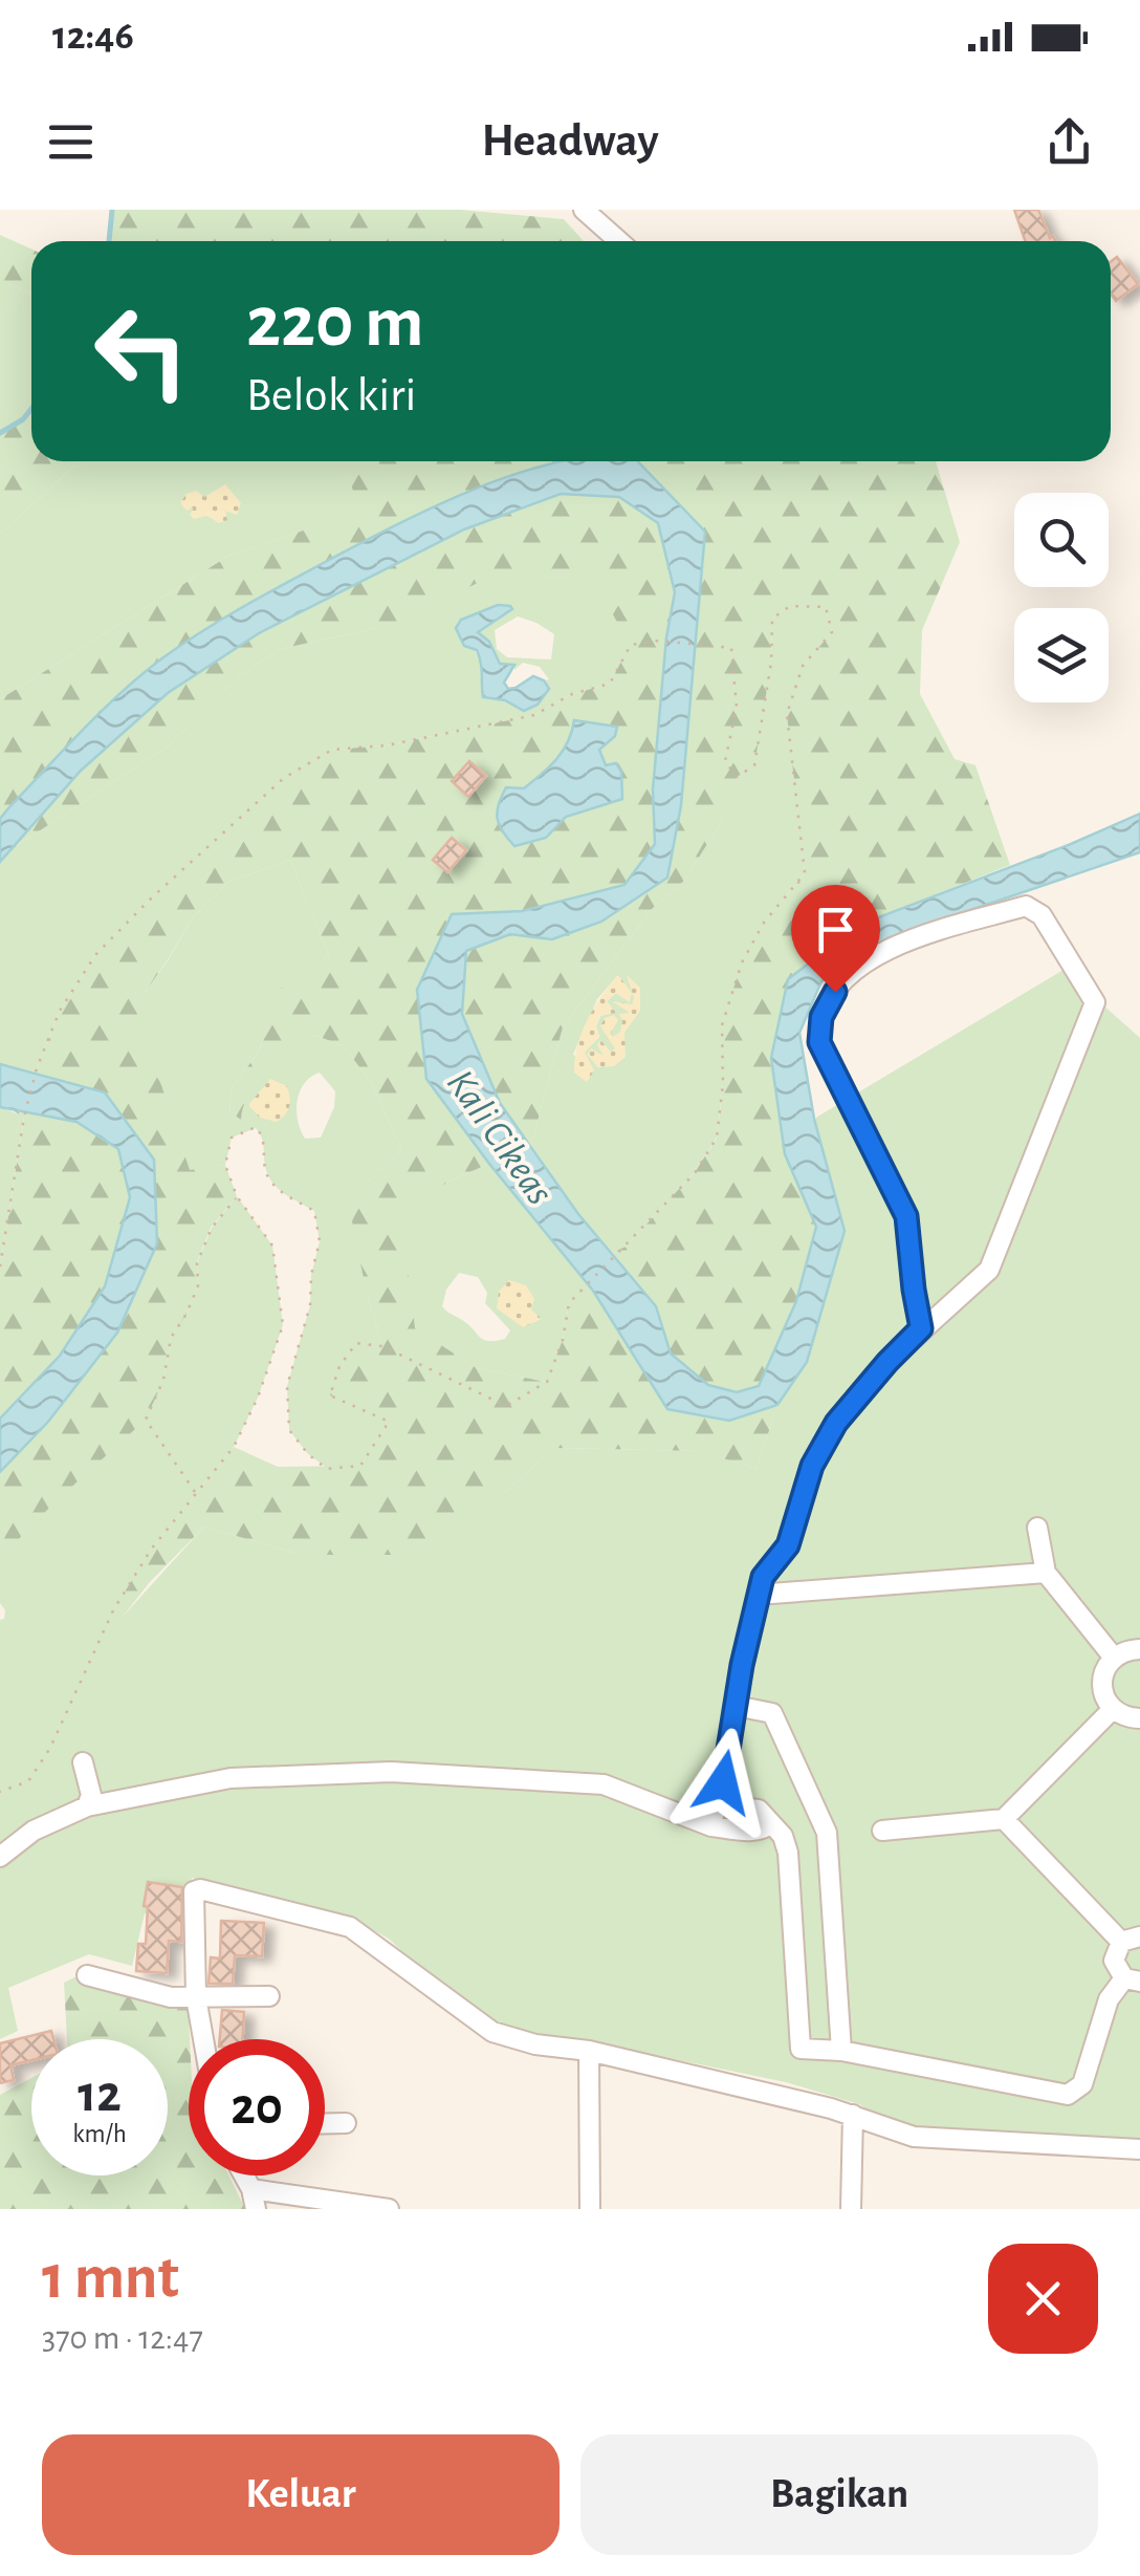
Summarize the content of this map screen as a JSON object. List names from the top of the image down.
{
  "water": ["Kali Cikeas"],
  "page": {
    "status": "12:46",
    "header": "Headway",
    "turn": ["220 m", "Belok kiri"],
    "speed": "12 km/h",
    "limit": "20",
    "heading": ["1 mnt", "370 m · 12:47"],
    "buttons": ["Keluar", "Bagikan"]
  }
}
